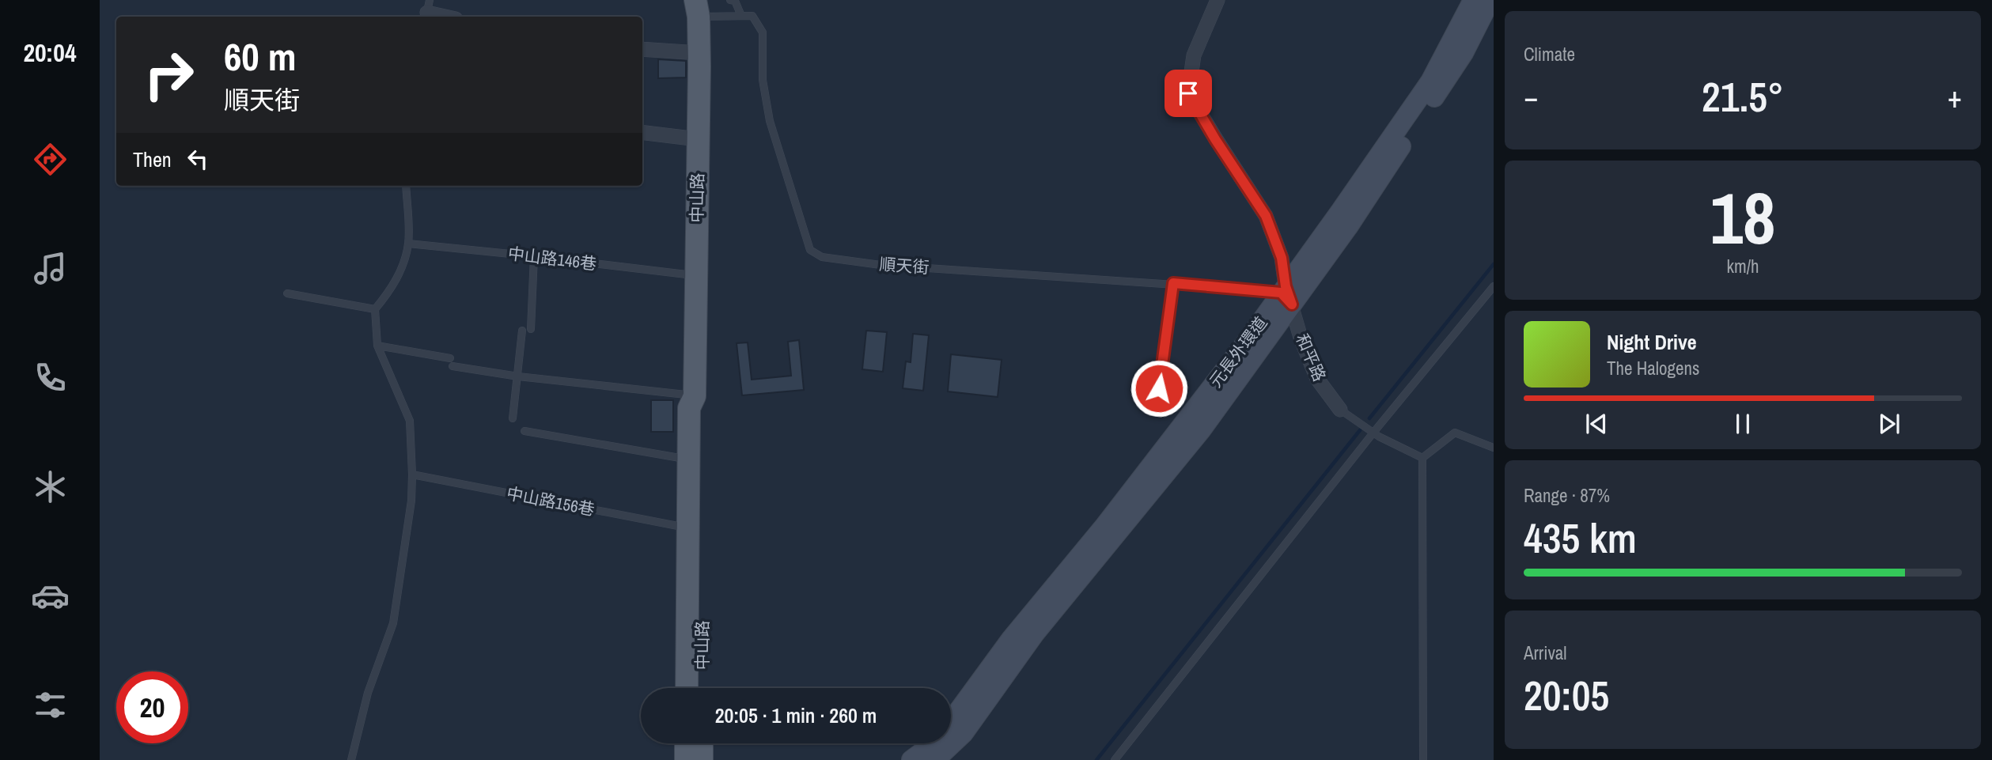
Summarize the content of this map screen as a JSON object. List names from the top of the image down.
{
  "streets": {
    "main road": ["中山路"],
    "street": ["元長外環道", "和平路"],
    "lane": ["中山路146巷", "順天街", "中山路156巷"]
  },
  "crossings": [
    ["中山路", "中山路146巷"],
    ["中山路", "中山路156巷"],
    ["順天街", "元長外環道"],
    ["順天街", "和平路"],
    ["元長外環道", "和平路"]
  ],
  "page": {
    "tabs": "20:04",
    "tile": [
      "Climate",
      ["18", "km/h"],
      ["Range · 87%", "435 km"],
      ["Arrival", "20:05"]
    ],
    "turn": ["60 m", "順天街"],
    "heat": ["−", "21.5°", "+"],
    "then": "Then",
    "song": ["Night Drive", "The Halogens"],
    "limit": "20",
    "trip": "20:05 · 1 min · 260 m"
  }
}
